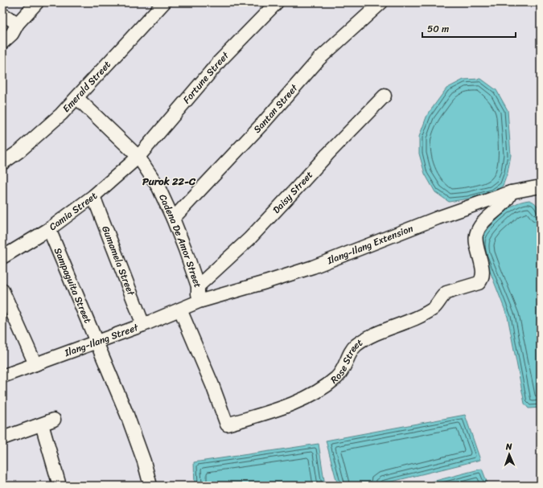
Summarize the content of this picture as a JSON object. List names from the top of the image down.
{
  "streets": {
    "street": [
      "Fortune Street",
      "Emerald Street",
      "Santan Street",
      "Daisy Street",
      "Camia Street",
      "Cadena De Amor Street",
      "Ilang-Ilang Extension",
      "Gumamela Street",
      "Sampaguita Street",
      "Ilang-Ilang Street",
      "Rose Street"
    ]
  },
  "crossings": [
    ["Fortune Street", "Camia Street"],
    ["Fortune Street", "Cadena De Amor Street"],
    ["Emerald Street", "Cadena De Amor Street"],
    ["Santan Street", "Cadena De Amor Street"],
    ["Daisy Street", "Cadena De Amor Street"],
    ["Camia Street", "Cadena De Amor Street"],
    ["Camia Street", "Gumamela Street"],
    ["Camia Street", "Sampaguita Street"],
    ["Cadena De Amor Street", "Ilang-Ilang Extension"],
    ["Cadena De Amor Street", "Ilang-Ilang Street"],
    ["Ilang-Ilang Extension", "Ilang-Ilang Street"],
    ["Ilang-Ilang Extension", "Rose Street"],
    ["Gumamela Street", "Ilang-Ilang Street"],
    ["Sampaguita Street", "Ilang-Ilang Street"],
    ["Ilang-Ilang Street", "Rose Street"]
  ],
  "districts": ["Purok 22-C"],
  "scale_bar": "50 m",
  "north": "top"
}
